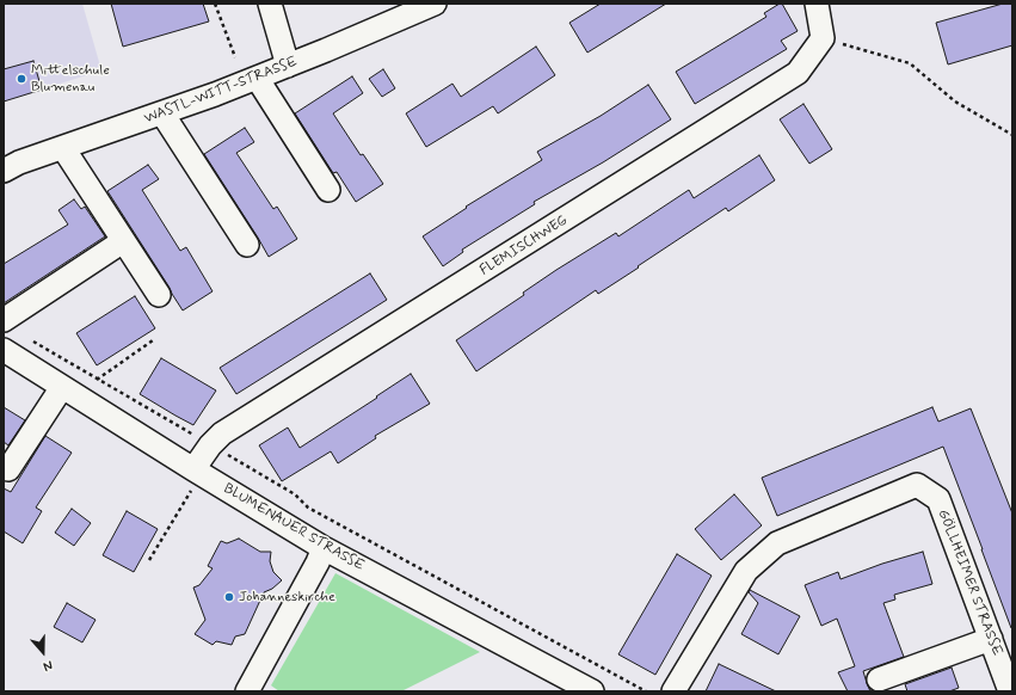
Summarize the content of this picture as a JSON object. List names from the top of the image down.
{
  "streets": {
    "street": [
      "WASTL-WITT-STRASSE",
      "FLEMISCHWEG",
      "BLUMENAUER STRASSE",
      "GÖLLHEIMER STRASSE"
    ]
  },
  "crossings": [
    ["FLEMISCHWEG", "BLUMENAUER STRASSE"]
  ],
  "places": ["Mittelschule Blumenau", "Johanneskirche"],
  "north": "bottom"
}
